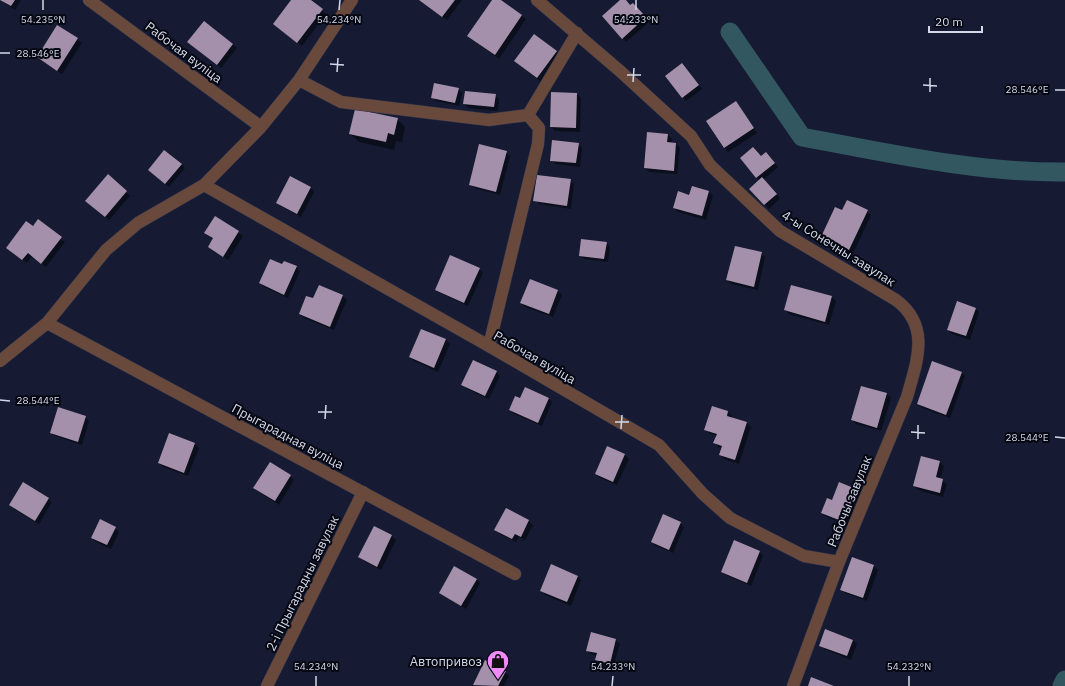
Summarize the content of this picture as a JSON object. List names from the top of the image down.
{
  "streets": {
    "street": [
      "Рабочая вуліца",
      "4-ы Сонечны завулак",
      "Прыгарадная вуліца",
      "Рабочы завулак",
      "2-і Прыгарадны завулак"
    ]
  },
  "crossings": [
    ["Рабочая вуліца", "Рабочы завулак"],
    ["4-ы Сонечны завулак", "Рабочы завулак"],
    ["Прыгарадная вуліца", "2-і Прыгарадны завулак"]
  ],
  "places": {
    "shop": ["Автопривоз"]
  },
  "scale_bar": "20 m",
  "coordinates": [
    "54.235°N",
    "54.234°N",
    "54.233°N",
    "28.546°E",
    "28.544°E",
    "54.232°N"
  ]
}
